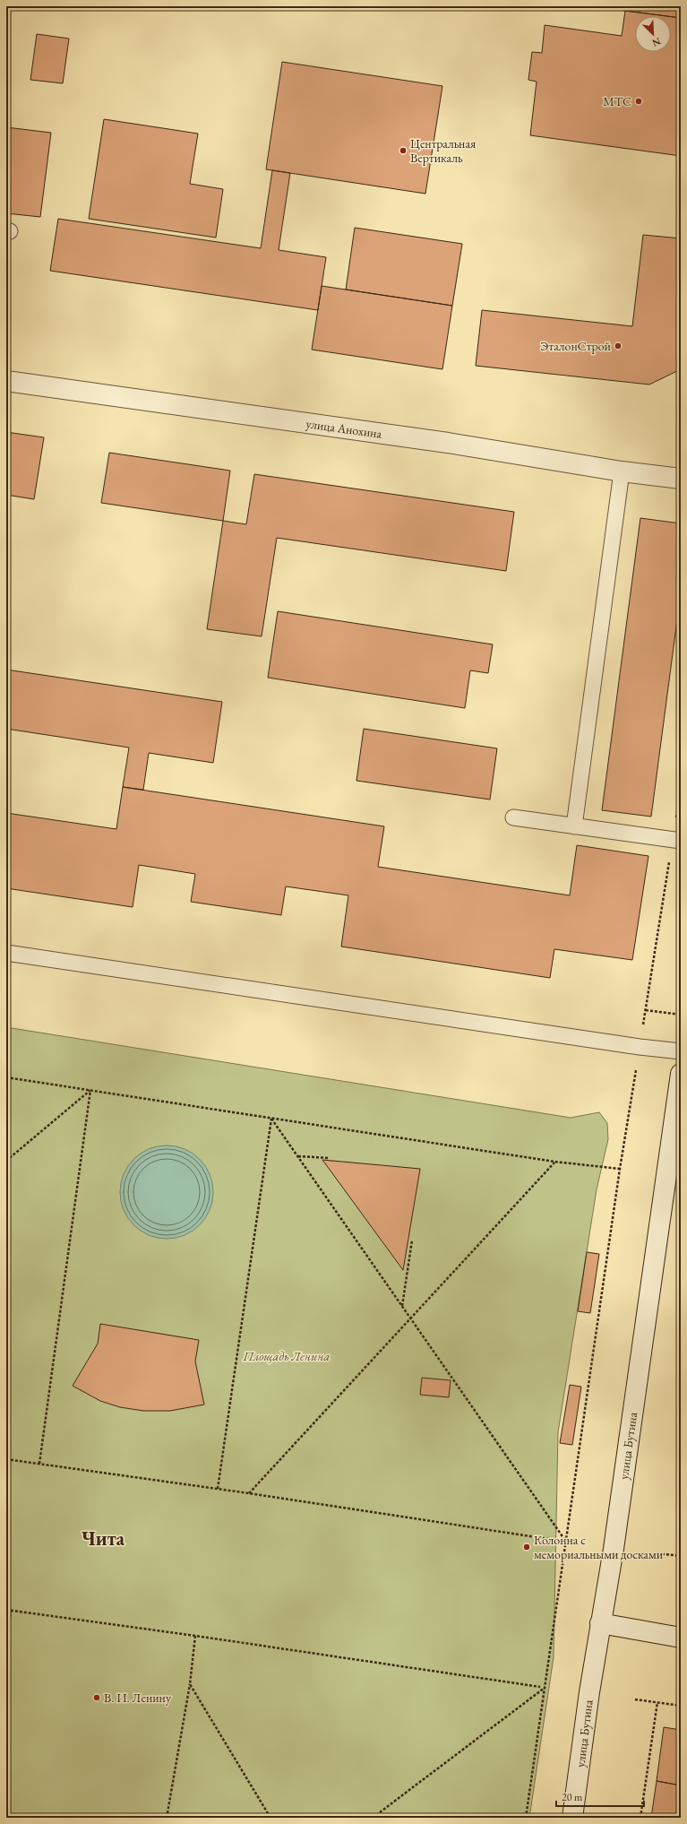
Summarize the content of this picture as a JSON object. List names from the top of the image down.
{
  "streets": {
    "main road": ["улица Анохина", "улица Бутина"]
  },
  "districts": ["Чита"],
  "parks": ["Площадь Ленина"],
  "places": [
    "МТС",
    "Центральная Вертикаль",
    "ЭталонСтрой",
    "Колонна с мемориальными досками",
    "В. И. Ленину"
  ],
  "scale_bar": "20 m",
  "north": "bottom right"
}
